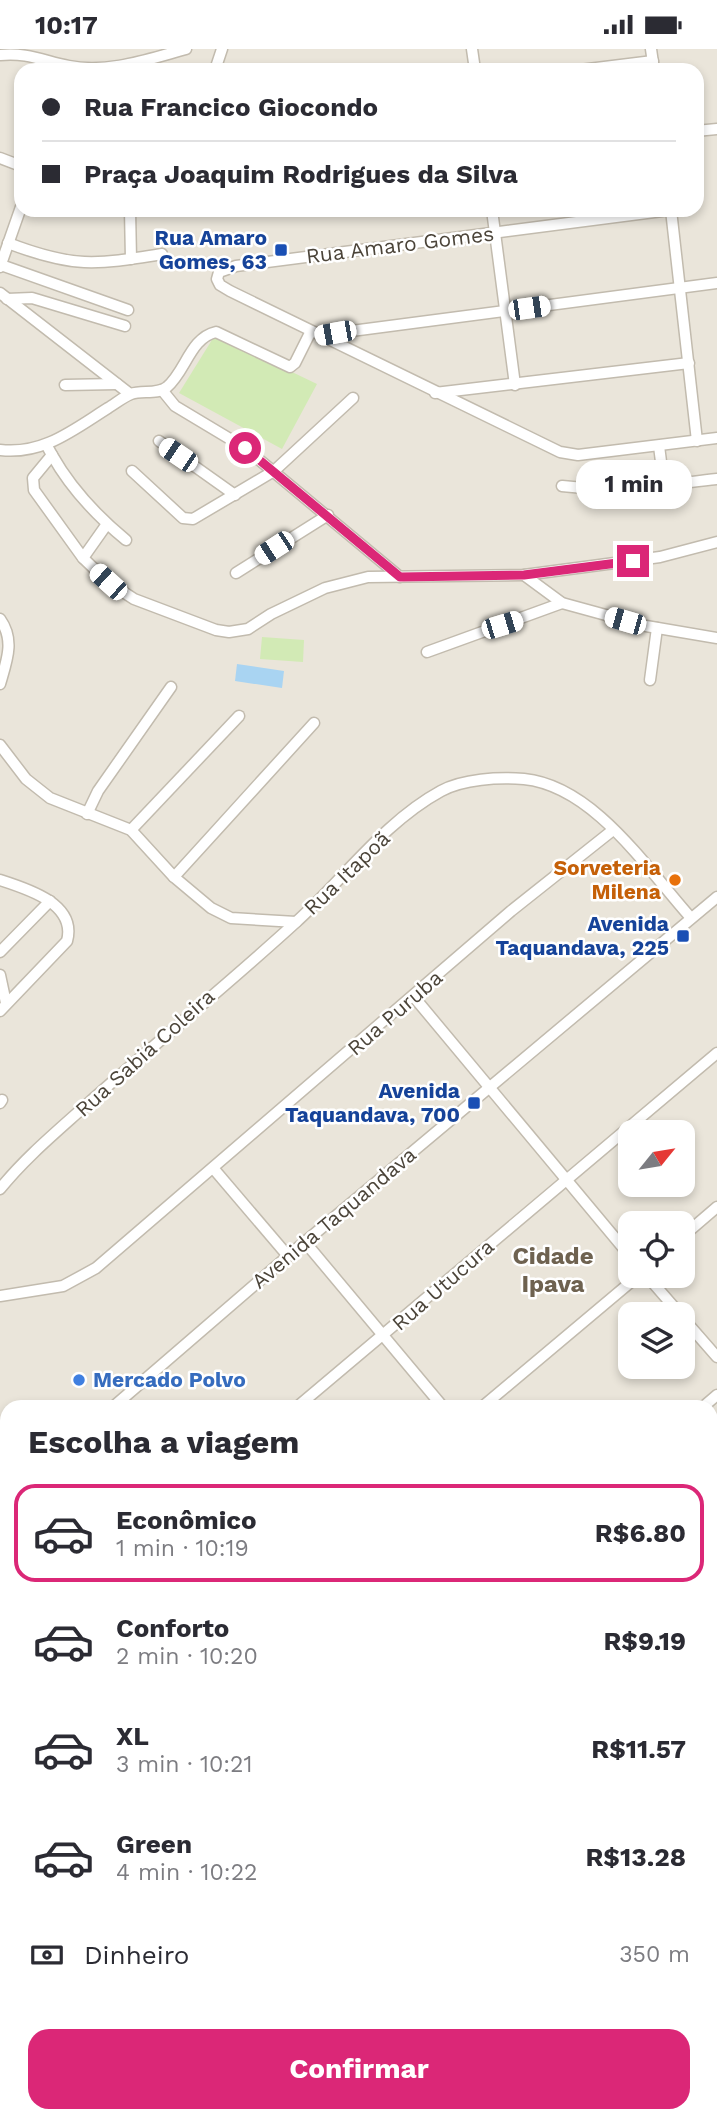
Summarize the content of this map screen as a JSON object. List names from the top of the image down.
{
  "streets": {
    "street": [
      "Rua Amaro Gomes",
      "Rua Itapoã",
      "Rua Puruba",
      "Rua Sabiá Coleira",
      "Avenida Taquandava",
      "Rua Utucura"
    ]
  },
  "crossings": [
    ["Rua Itapoã", "Rua Puruba"],
    ["Rua Itapoã", "Rua Sabiá Coleira"],
    ["Rua Itapoã", "Avenida Taquandava"]
  ],
  "districts": ["Cidade Ipava"],
  "places": {
    "transit": ["Rua Amaro Gomes, 63", "Avenida Taquandava, 225", "Avenida Taquandava, 700"],
    "other": ["Sorveteria Milena", "Mercado Polvo"]
  },
  "north": "top right",
  "page": {
    "status": "10:17",
    "banner": ["Rua Francico Giocondo", "Praça Joaquim Rodrigues da Silva"],
    "bubble": "1 min",
    "heading": "Escolha a viagem",
    "list": [
      {
        "name": "Econômico",
        "note": "1 min · 10:19",
        "value": "R$6.80"
      },
      {
        "name": "Conforto",
        "note": "2 min · 10:20",
        "value": "R$9.19"
      },
      {
        "name": "XL",
        "note": "3 min · 10:21",
        "value": "R$11.57"
      },
      {
        "name": "Green",
        "note": "4 min · 10:22",
        "value": "R$13.28"
      }
    ],
    "pay": ["Dinheiro", "350 m"],
    "buttons": "Confirmar"
  }
}
